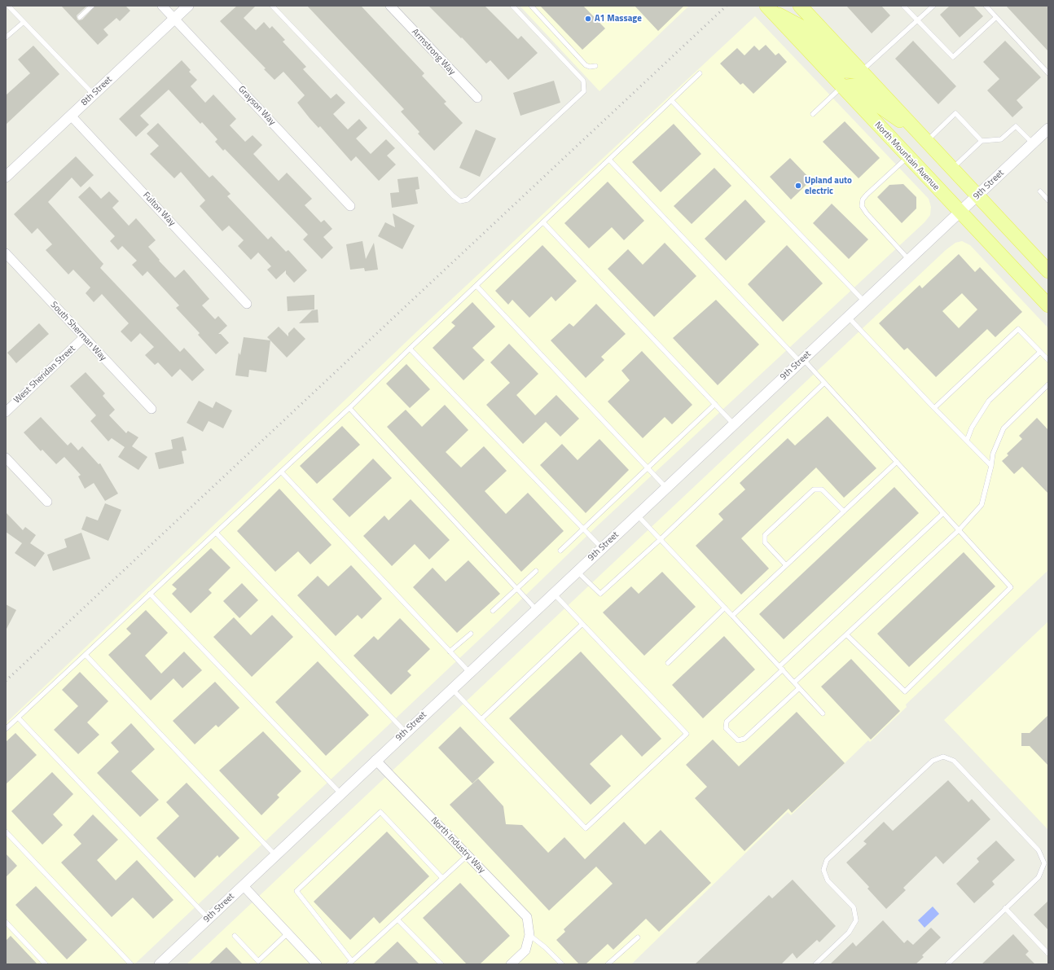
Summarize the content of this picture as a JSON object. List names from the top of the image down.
{
  "streets": {
    "main road": ["North Mountain Avenue"],
    "street": [
      "Armstrong Way",
      "8th Street",
      "Grayson Way",
      "9th Street",
      "Fulton Way",
      "South Sherman Way",
      "West Sheridan Street",
      "North Industry Way"
    ]
  },
  "crossings": [
    ["8th Street", "Grayson Way"],
    ["8th Street", "Fulton Way"],
    ["North Mountain Avenue", "9th Street"],
    ["9th Street", "North Industry Way"],
    ["South Sherman Way", "West Sheridan Street"]
  ],
  "places": ["A1 Massage", "Upland auto electric"]
}
